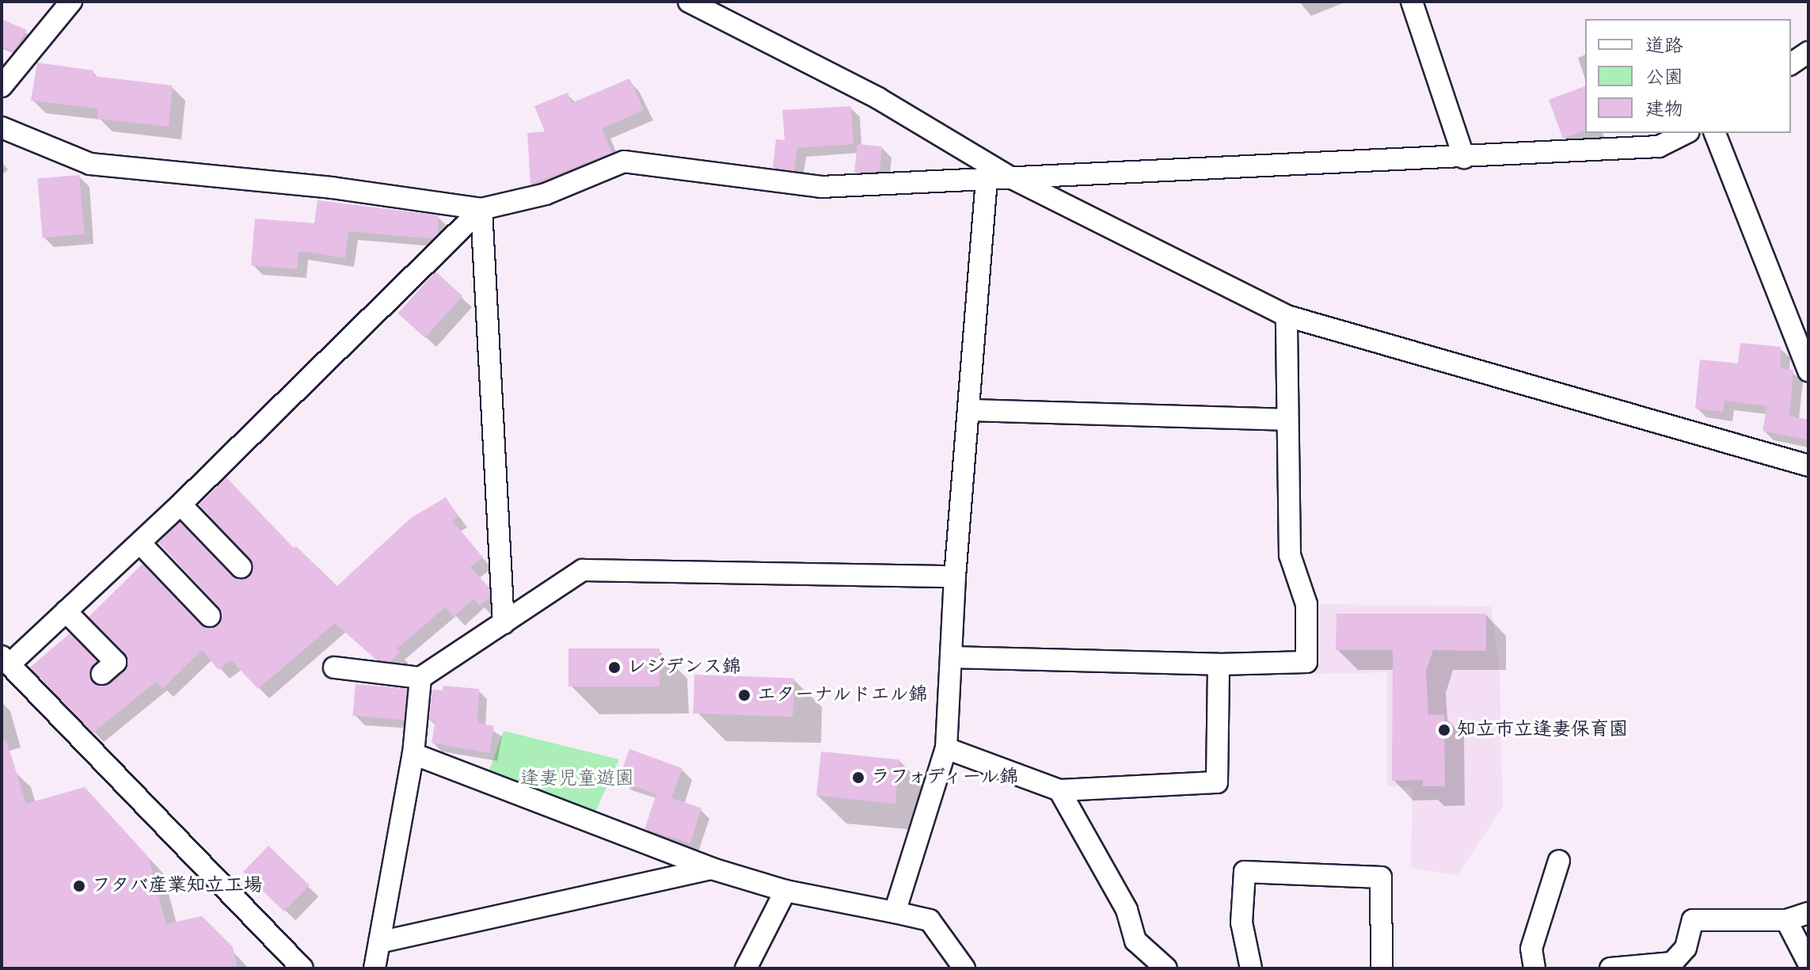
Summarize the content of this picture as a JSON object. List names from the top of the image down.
{
  "parks": ["逢妻児童遊園"],
  "places": [
    "レジデンス錦",
    "エターナルドエル錦",
    "知立市立逢妻保育園",
    "ラフォディール錦",
    "フタバ産業知立工場"
  ],
  "legend": ["道路", "公園", "建物"]
}
